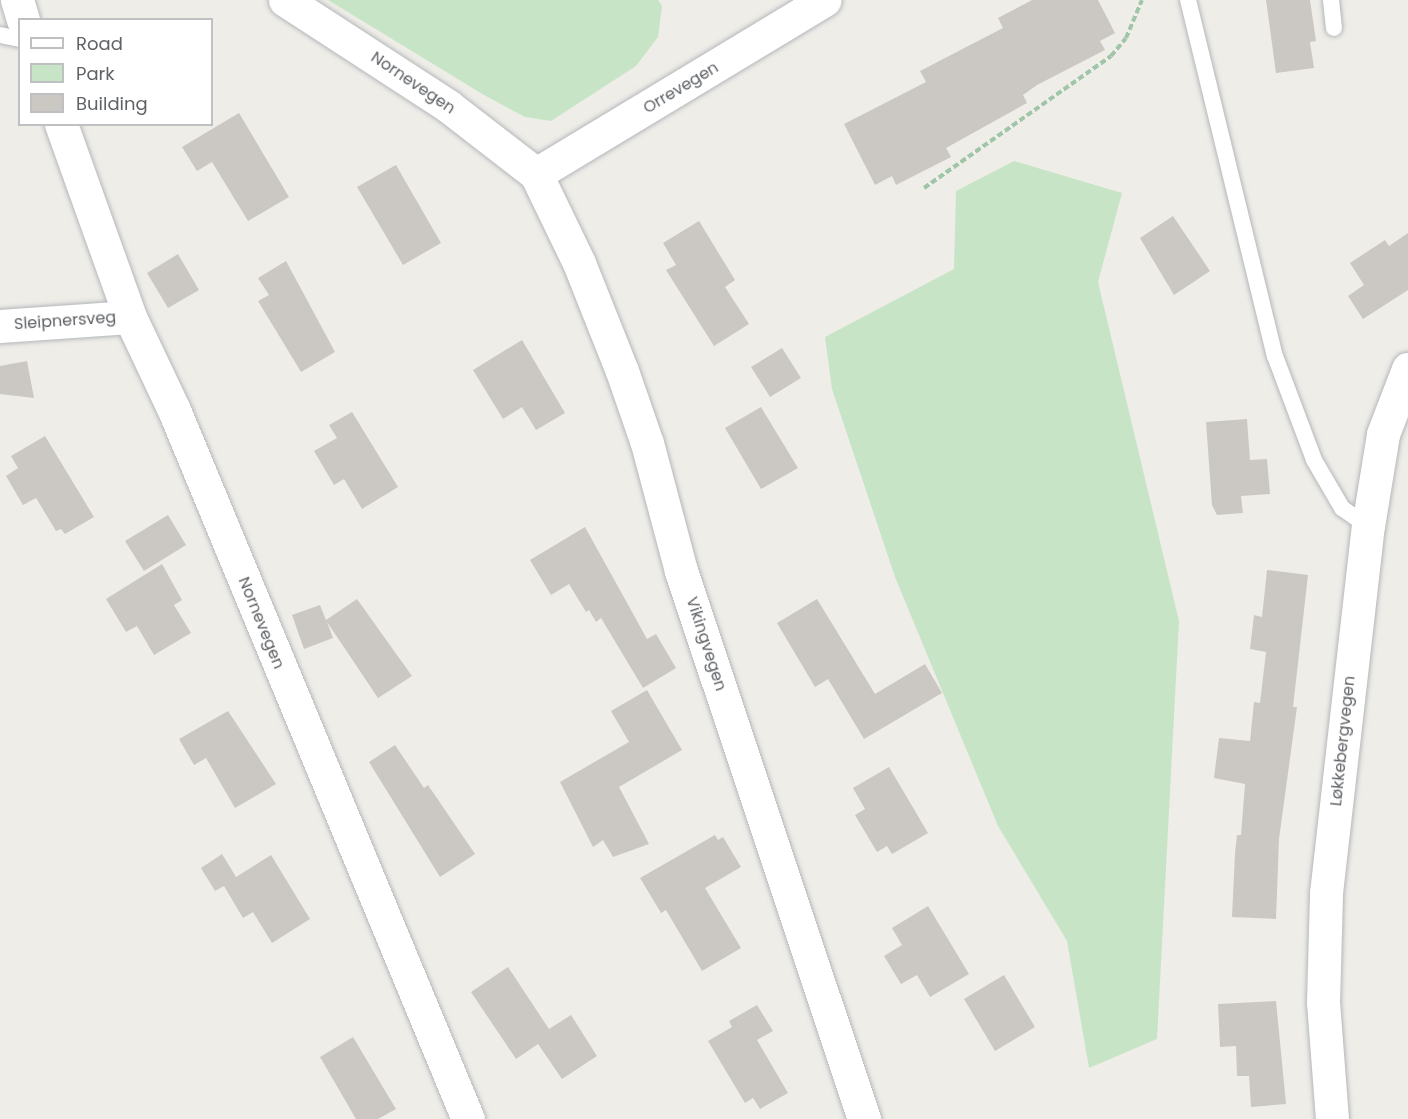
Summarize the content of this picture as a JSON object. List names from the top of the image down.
{
  "streets": {
    "street": [
      "Nornevegen",
      "Orrevegen",
      "Sleipnersveg",
      "Vikingvegen",
      "Løkkebergvegen"
    ]
  },
  "crossings": [
    ["Nornevegen", "Orrevegen"],
    ["Nornevegen", "Sleipnersveg"],
    ["Nornevegen", "Vikingvegen"],
    ["Orrevegen", "Vikingvegen"]
  ],
  "legend": ["Road", "Park", "Building"]
}
